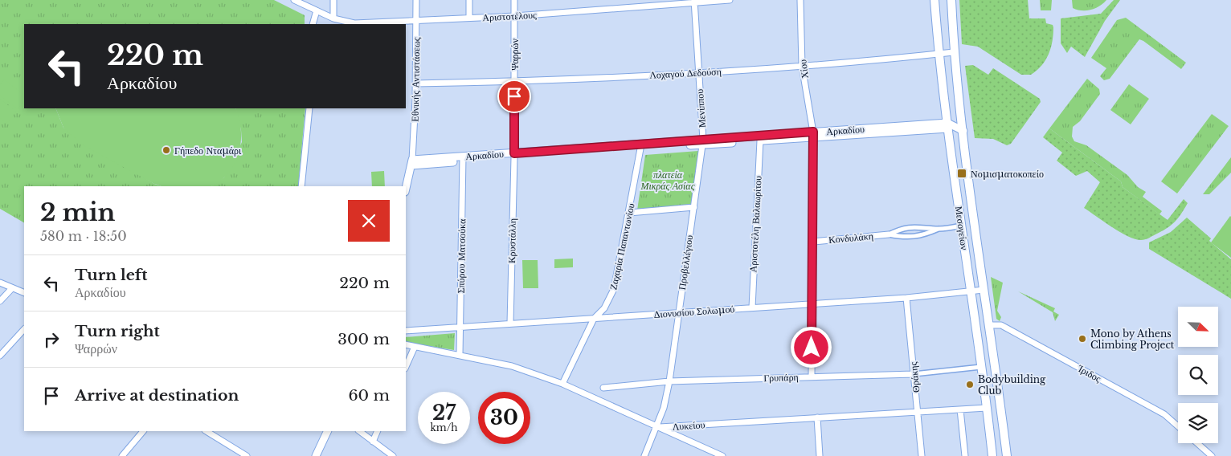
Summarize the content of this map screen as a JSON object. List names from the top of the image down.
{
  "streets": {
    "main road": ["Μεσογείων"],
    "street": [
      "Αριστοτέλους",
      "Ψαρρών",
      "Χίου",
      "Λοχαγού Δεδούση",
      "Εθνικής Αντιστάσεως",
      "Μενίππου",
      "Αρκαδίου",
      "Αριστοτέλη Βαλαωρίτου",
      "Κονδυλάκη",
      "Κρυστάλλη",
      "Ζαχαρία Παπαντωνίου",
      "Σπύρου Ματσούκα",
      "Προβελλέγιου",
      "Διονυσίου Σολωμού",
      "Ίριδος",
      "Γρυπάρη",
      "Θράκης",
      "Λυκείου"
    ]
  },
  "crossings": [
    ["Αριστοτέλους", "Ψαρρών"],
    ["Αριστοτέλους", "Εθνικής Αντιστάσεως"],
    ["Αριστοτέλους", "Μενίππου"],
    ["Ψαρρών", "Λοχαγού Δεδούση"],
    ["Ψαρρών", "Αρκαδίου"],
    ["Ψαρρών", "Κρυστάλλη"],
    ["Χίου", "Λοχαγού Δεδούση"],
    ["Χίου", "Αρκαδίου"],
    ["Χίου", "Κονδυλάκη"],
    ["Χίου", "Διονυσίου Σολωμού"],
    ["Χίου", "Γρυπάρη"],
    ["Λοχαγού Δεδούση", "Εθνικής Αντιστάσεως"],
    ["Λοχαγού Δεδούση", "Μενίππου"],
    ["Λοχαγού Δεδούση", "Μεσογείων"],
    ["Εθνικής Αντιστάσεως", "Αρκαδίου"],
    ["Μενίππου", "Αρκαδίου"],
    ["Μενίππου", "Προβελλέγιου"],
    ["Αρκαδίου", "Αριστοτέλη Βαλαωρίτου"],
    ["Αρκαδίου", "Μεσογείων"],
    ["Αρκαδίου", "Κρυστάλλη"],
    ["Αρκαδίου", "Ζαχαρία Παπαντωνίου"],
    ["Αρκαδίου", "Σπύρου Ματσούκα"],
    ["Αρκαδίου", "Προβελλέγιου"],
    ["Αριστοτέλη Βαλαωρίτου", "Διονυσίου Σολωμού"],
    ["Μεσογείων", "Κονδυλάκη"],
    ["Μεσογείων", "Διονυσίου Σολωμού"],
    ["Μεσογείων", "Ίριδος"],
    ["Μεσογείων", "Γρυπάρη"],
    ["Μεσογείων", "Λυκείου"],
    ["Κρυστάλλη", "Διονυσίου Σολωμού"],
    ["Ζαχαρία Παπαντωνίου", "Διονυσίου Σολωμού"],
    ["Ζαχαρία Παπαντωνίου", "Λυκείου"],
    ["Σπύρου Ματσούκα", "Διονυσίου Σολωμού"],
    ["Σπύρου Ματσούκα", "Λυκείου"],
    ["Προβελλέγιου", "Διονυσίου Σολωμού"],
    ["Προβελλέγιου", "Γρυπάρη"],
    ["Προβελλέγιου", "Λυκείου"],
    ["Διονυσίου Σολωμού", "Θράκης"],
    ["Γρυπάρη", "Θράκης"],
    ["Θράκης", "Λυκείου"]
  ],
  "parks": ["πλατεία Μικράς Ασίας"],
  "places": {
    "other": ["Γήπεδο Νταμάρι", "Mono by Athens Climbing Project", "Bodybuilding Club"],
    "transit": ["Νομισματοκοπείο"]
  },
  "north": "bottom right",
  "page": {
    "turn": ["220 m", "Αρκαδίου"],
    "heading": ["2 min", "580 m · 18:50"],
    "list": [
      {
        "name": "Turn left",
        "note": "Αρκαδίου",
        "value": "220 m"
      },
      {
        "name": "Turn right",
        "note": "Ψαρρών",
        "value": "300 m"
      },
      {
        "name": "Arrive at destination",
        "value": "60 m"
      }
    ],
    "speed": "27 km/h",
    "limit": "30"
  }
}
